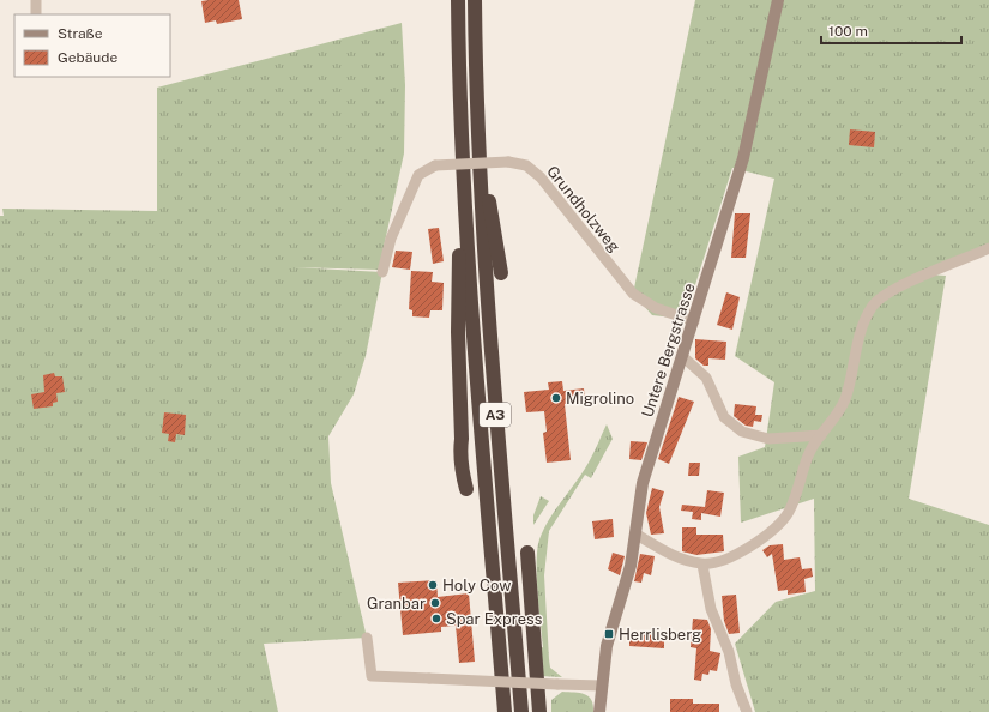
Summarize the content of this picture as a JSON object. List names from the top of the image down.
{
  "streets": {
    "highway": ["A3"],
    "main road": ["Untere Bergstrasse"],
    "street": ["Grundholzweg"]
  },
  "crossings": [
    ["Grundholzweg", "Untere Bergstrasse"]
  ],
  "places": {
    "other": [
      "Migrolino",
      "Holy Cow",
      "Granbar",
      "Spar Express"
    ],
    "transit": ["Herrlisberg"]
  },
  "legend": ["Straße", "Gebäude"],
  "scale_bar": "100 m"
}
